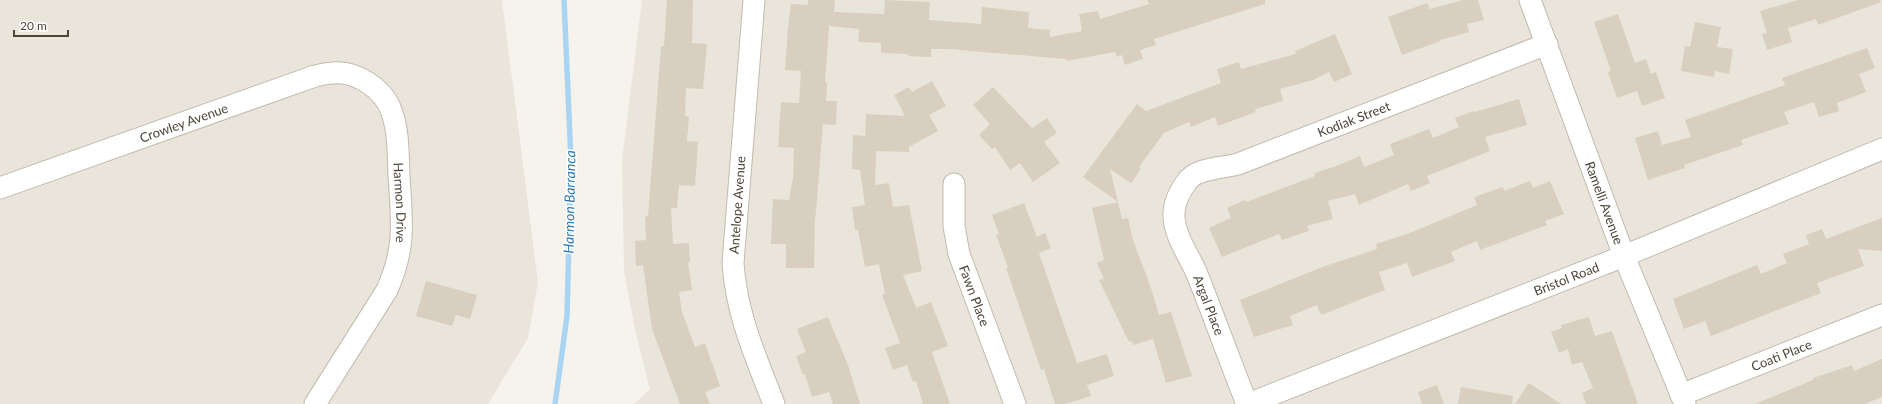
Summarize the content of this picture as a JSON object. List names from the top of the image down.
{
  "streets": {
    "street": [
      "Kodiak Street",
      "Crowley Avenue",
      "Harmon Drive",
      "Ramelli Avenue",
      "Antelope Avenue",
      "Bristol Road",
      "Fawn Place",
      "Argal Place",
      "Coati Place"
    ]
  },
  "crossings": [
    ["Kodiak Street", "Ramelli Avenue"],
    ["Kodiak Street", "Argal Place"],
    ["Crowley Avenue", "Harmon Drive"],
    ["Ramelli Avenue", "Bristol Road"],
    ["Ramelli Avenue", "Coati Place"],
    ["Bristol Road", "Argal Place"]
  ],
  "water": ["Harmon Barranca"],
  "scale_bar": "20 m"
}
